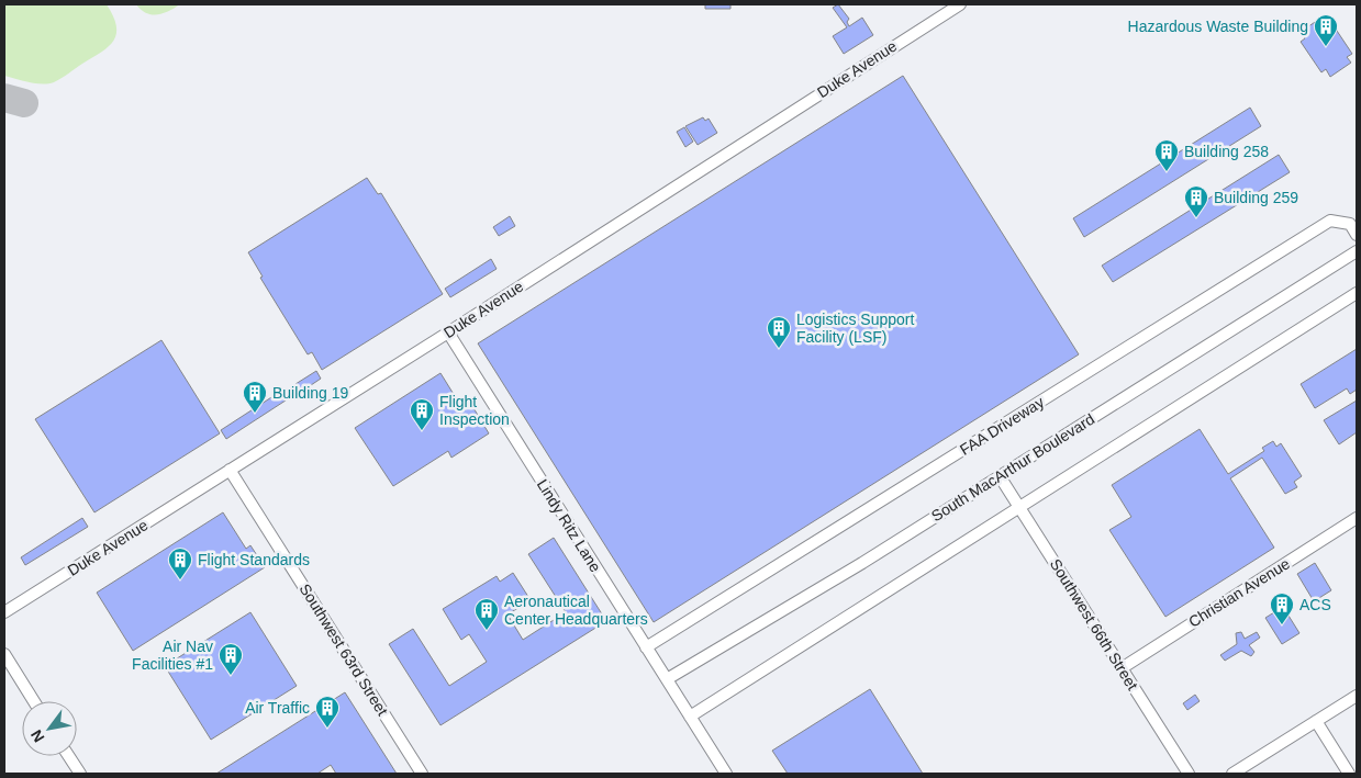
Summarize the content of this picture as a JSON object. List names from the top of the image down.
{
  "streets": {
    "street": [
      "Duke Avenue",
      "FAA Driveway",
      "South MacArthur Boulevard",
      "Lindy Ritz Lane",
      "Christian Avenue",
      "Southwest 66th Street",
      "Southwest 63rd Street"
    ]
  },
  "crossings": [
    ["Duke Avenue", "Lindy Ritz Lane"],
    ["Duke Avenue", "Southwest 63rd Street"],
    ["FAA Driveway", "Lindy Ritz Lane"],
    ["South MacArthur Boulevard", "Lindy Ritz Lane"],
    ["South MacArthur Boulevard", "Southwest 66th Street"],
    ["Christian Avenue", "Southwest 66th Street"]
  ],
  "places": {
    "building": [
      "Hazardous Waste Building",
      "Building 258",
      "Building 259",
      "Logistics Support Facility (LSF)",
      "Building 19",
      "Flight Inspection",
      "Flight Standards",
      "ACS",
      "Aeronautical Center Headquarters",
      "Air Nav Facilities #1",
      "Air Traffic"
    ]
  },
  "north": "bottom left"
}
